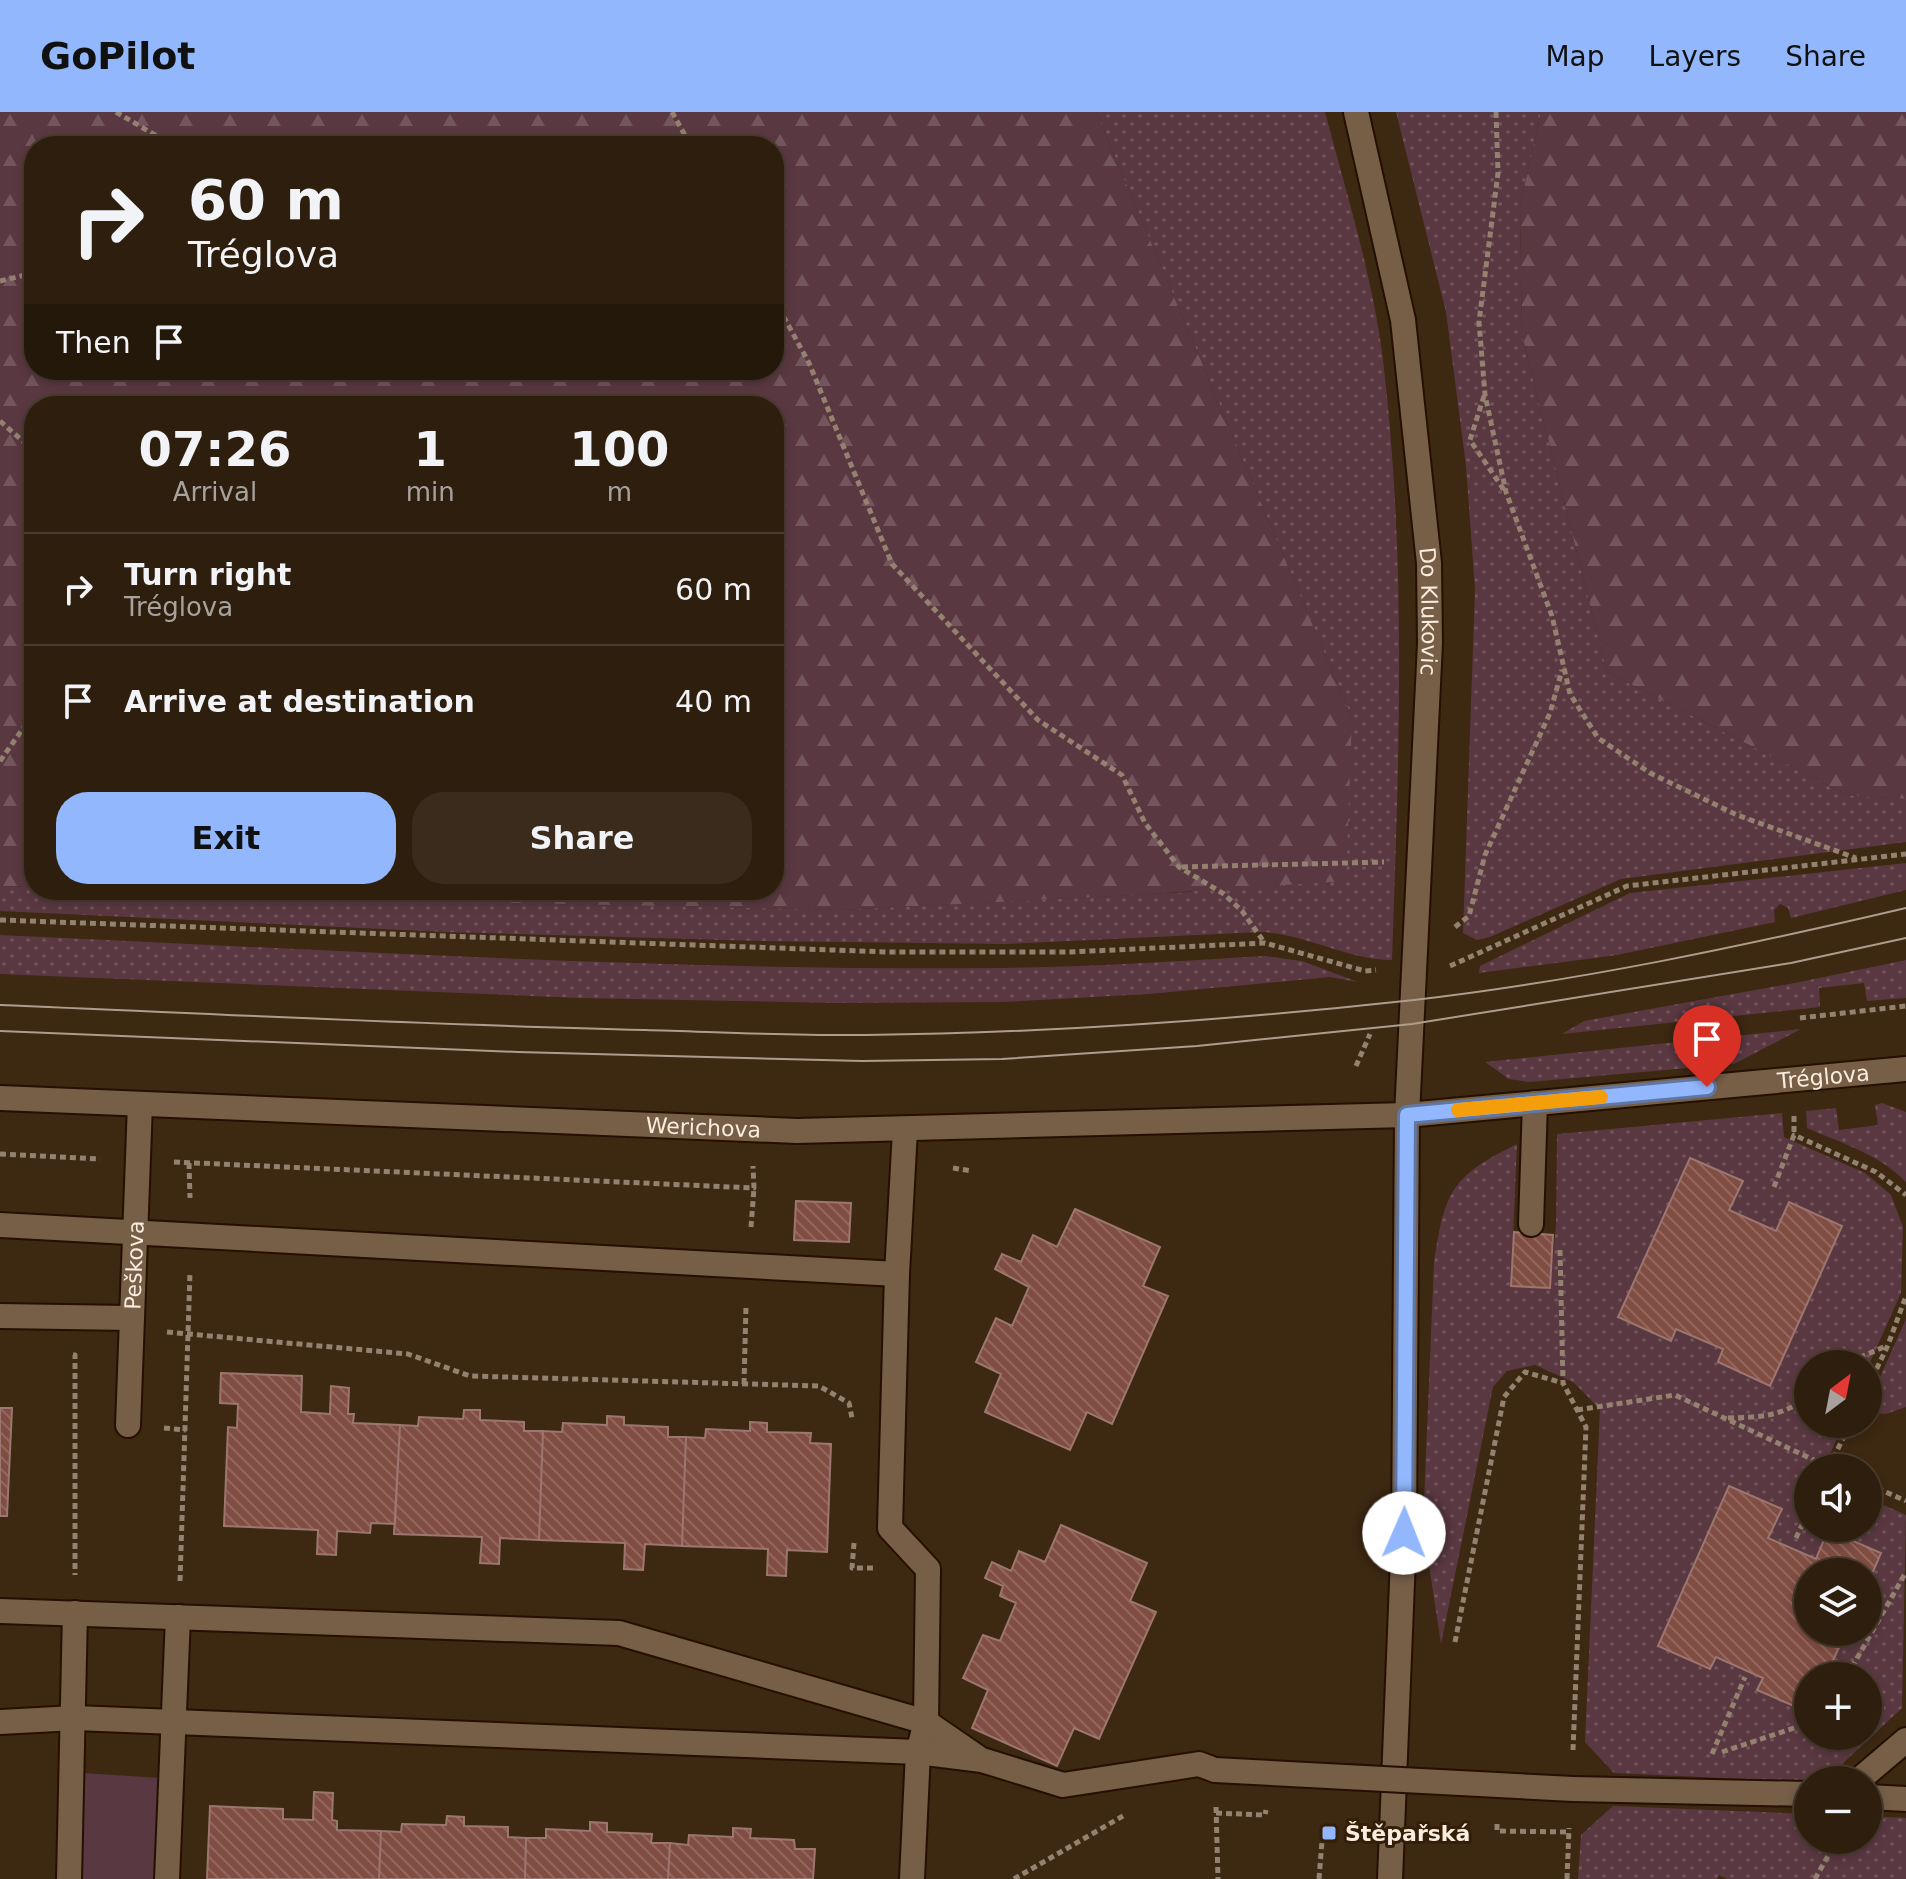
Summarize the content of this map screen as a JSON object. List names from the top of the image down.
{
  "streets": {
    "street": [
      "Do Klukovic",
      "Tréglova",
      "Werichova",
      "Peškova"
    ]
  },
  "crossings": [
    ["Do Klukovic", "Tréglova"],
    ["Do Klukovic", "Werichova"],
    ["Tréglova", "Werichova"],
    ["Werichova", "Peškova"]
  ],
  "places": {
    "transit": ["Štěpařská"]
  },
  "north": "top right",
  "page": {
    "header": "GoPilot",
    "nav": ["Map", "Layers", "Share"],
    "turn": ["60 m", "Tréglova"],
    "then": "Then",
    "eta": [
      "07:26",
      "Arrival",
      "1",
      "min",
      "100",
      "m"
    ],
    "list": [
      {
        "name": "Turn right",
        "note": "Tréglova",
        "value": "60 m"
      },
      {
        "name": "Arrive at destination",
        "value": "40 m"
      }
    ],
    "buttons": ["Exit", "Share"],
    "map_buttons": ["+", "−"]
  }
}
